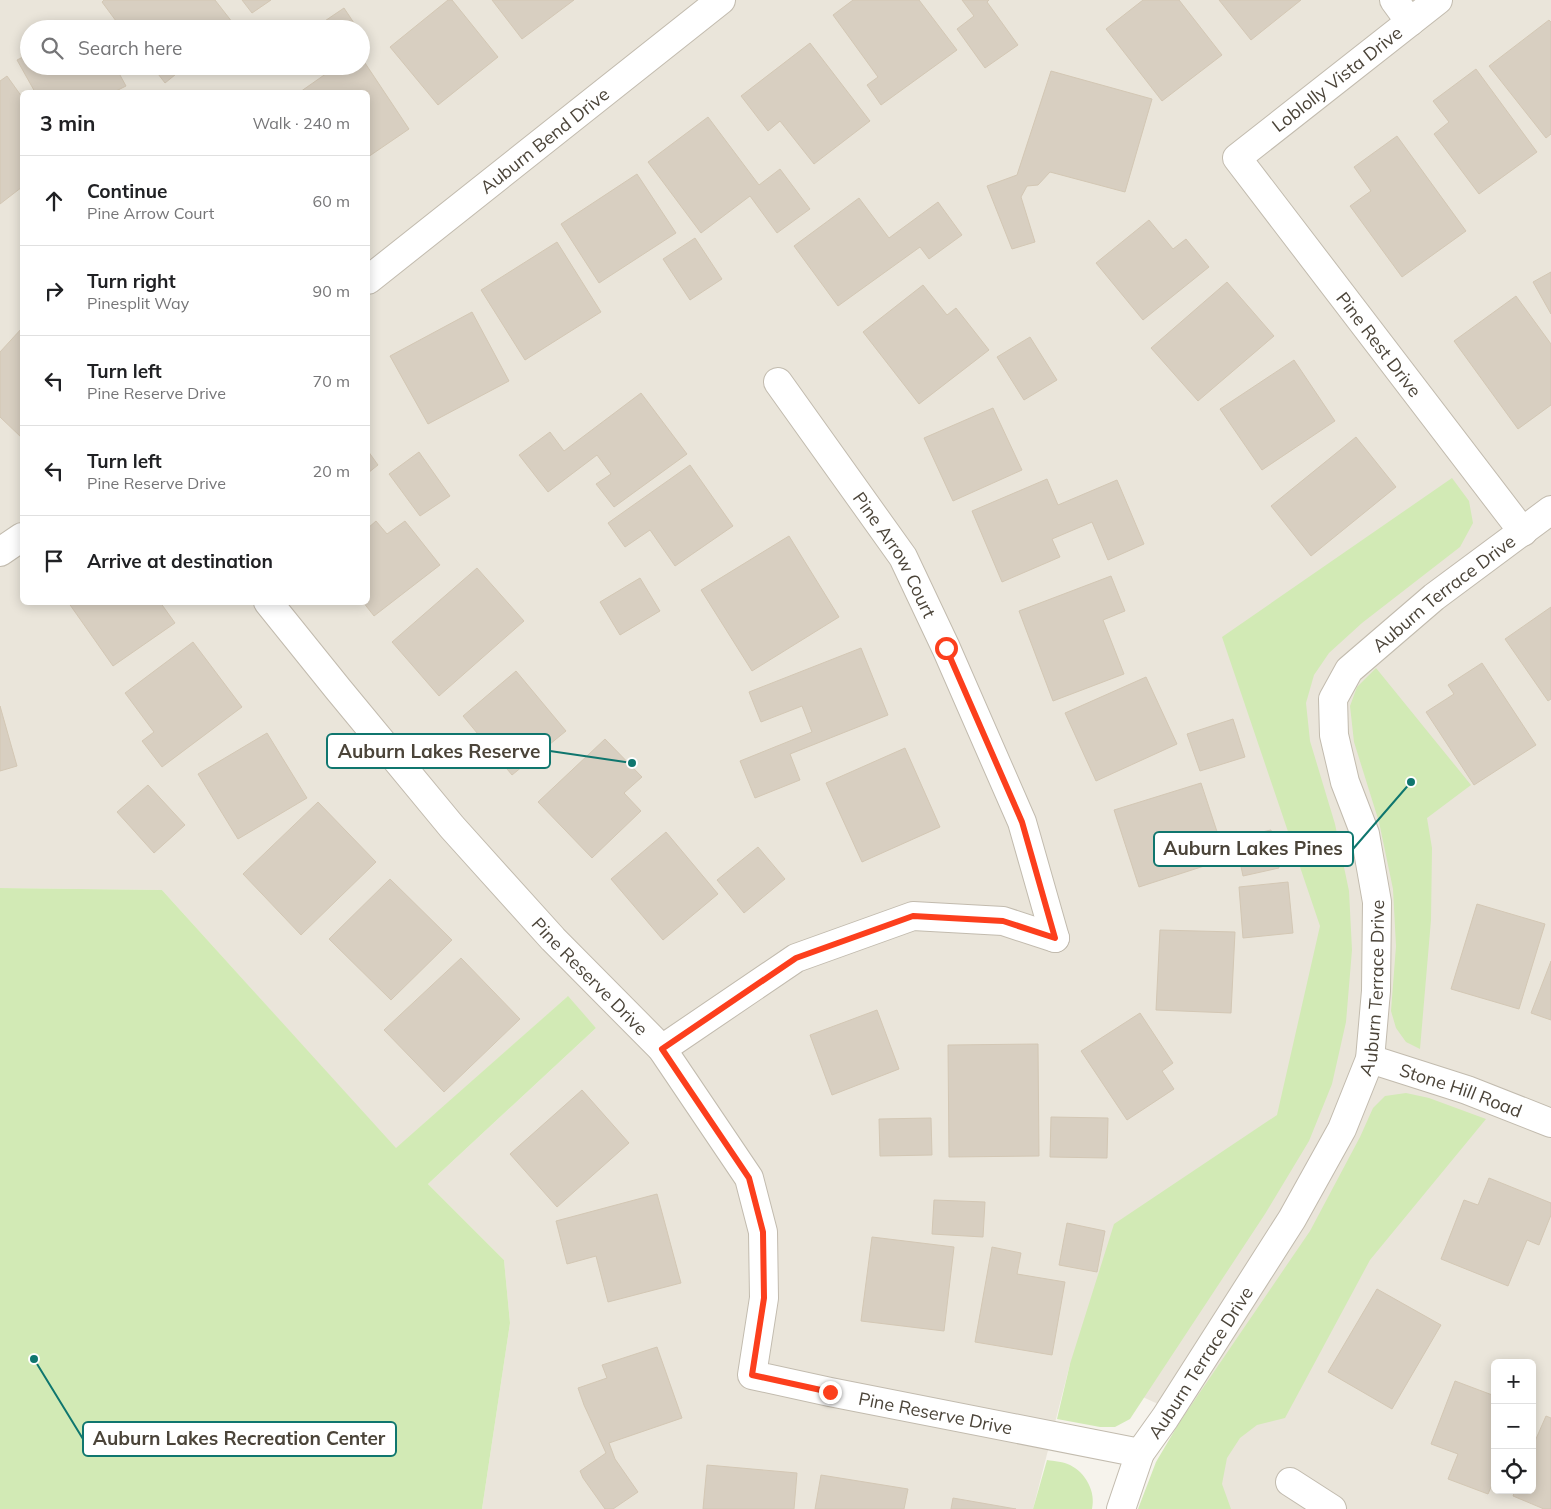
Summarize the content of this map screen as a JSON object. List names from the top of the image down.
{
  "streets": {
    "street": [
      "Loblolly Vista Drive",
      "Auburn Bend Drive",
      "Pine Rest Drive",
      "Pine Arrow Court",
      "Auburn Terrace Drive",
      "Pine Reserve Drive",
      "Stone Hill Road"
    ]
  },
  "crossings": [
    ["Loblolly Vista Drive", "Pine Rest Drive"],
    ["Pine Rest Drive", "Auburn Terrace Drive"],
    ["Pine Arrow Court", "Pine Reserve Drive"],
    ["Auburn Terrace Drive", "Pine Reserve Drive"],
    ["Auburn Terrace Drive", "Stone Hill Road"]
  ],
  "places": ["Auburn Lakes Reserve", "Auburn Lakes Pines", "Auburn Lakes Recreation Center"],
  "page": {
    "search": "Search here",
    "heading": ["3 min", "Walk · 240 m"],
    "list": [
      ["Continue", "Pine Arrow Court", "60 m"],
      ["Turn right", "Pinesplit Way", "90 m"],
      ["Turn left", "Pine Reserve Drive", "70 m"],
      ["Turn left", "Pine Reserve Drive", "20 m"],
      "Arrive at destination"
    ],
    "map_buttons": ["+", "−"]
  }
}
